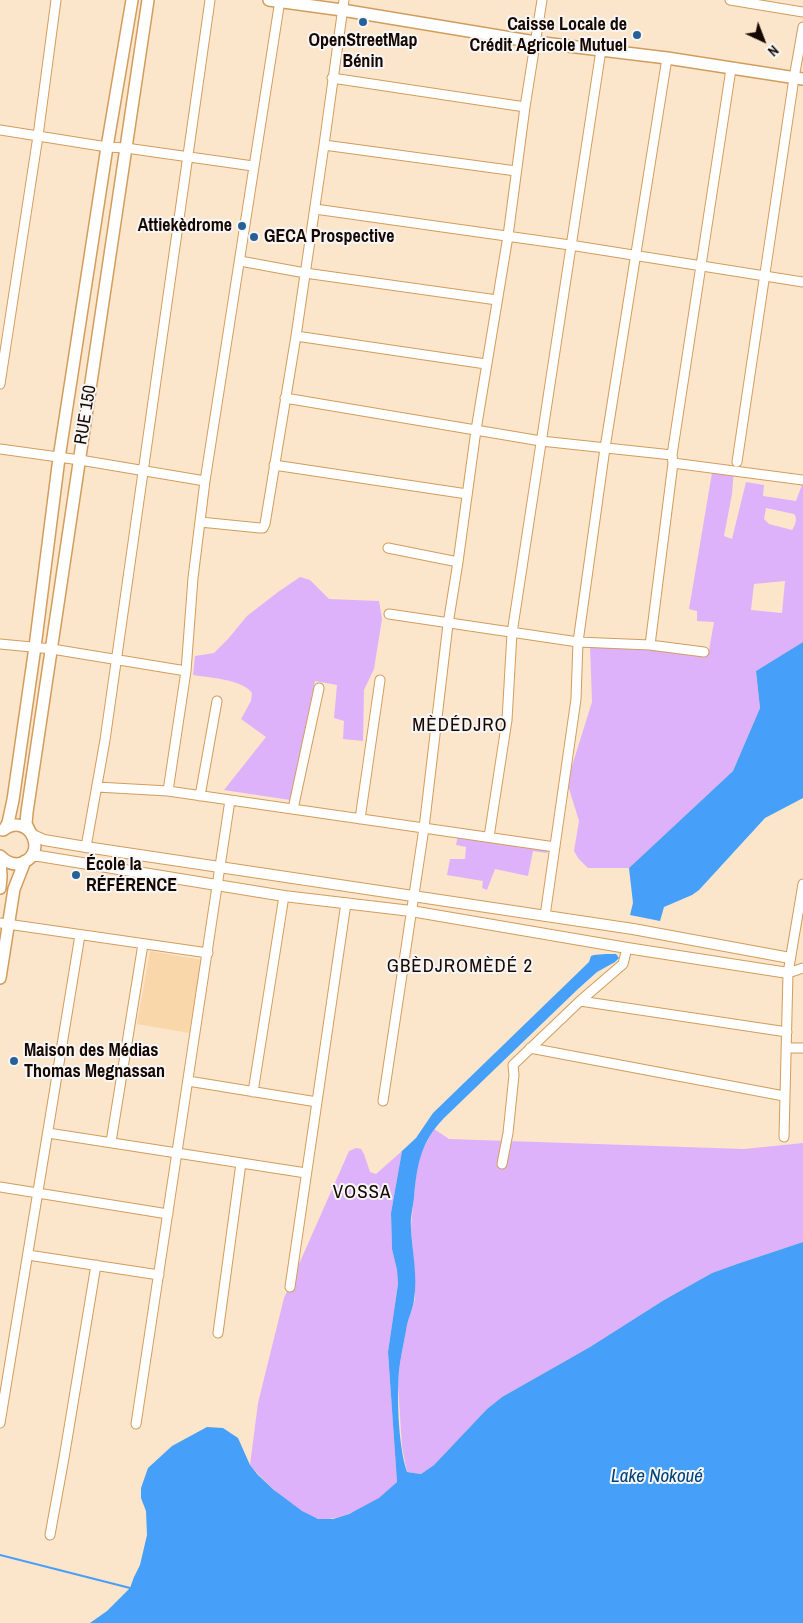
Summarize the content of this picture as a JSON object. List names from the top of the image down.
{
  "streets": {
    "main road": ["RUE 150"]
  },
  "districts": ["MÈDÉDJRO", "GBÈDJROMÈDÉ 2", "VOSSA"],
  "water": ["Lake Nokoué"],
  "places": [
    "OpenStreetMap Bénin",
    "Caisse Locale de Crédit Agricole Mutuel",
    "Attiekèdrome",
    "GECA Prospective",
    "École la RÉFÉRENCE",
    "Maison des Médias Thomas Megnassan"
  ],
  "north": "bottom right"
}
